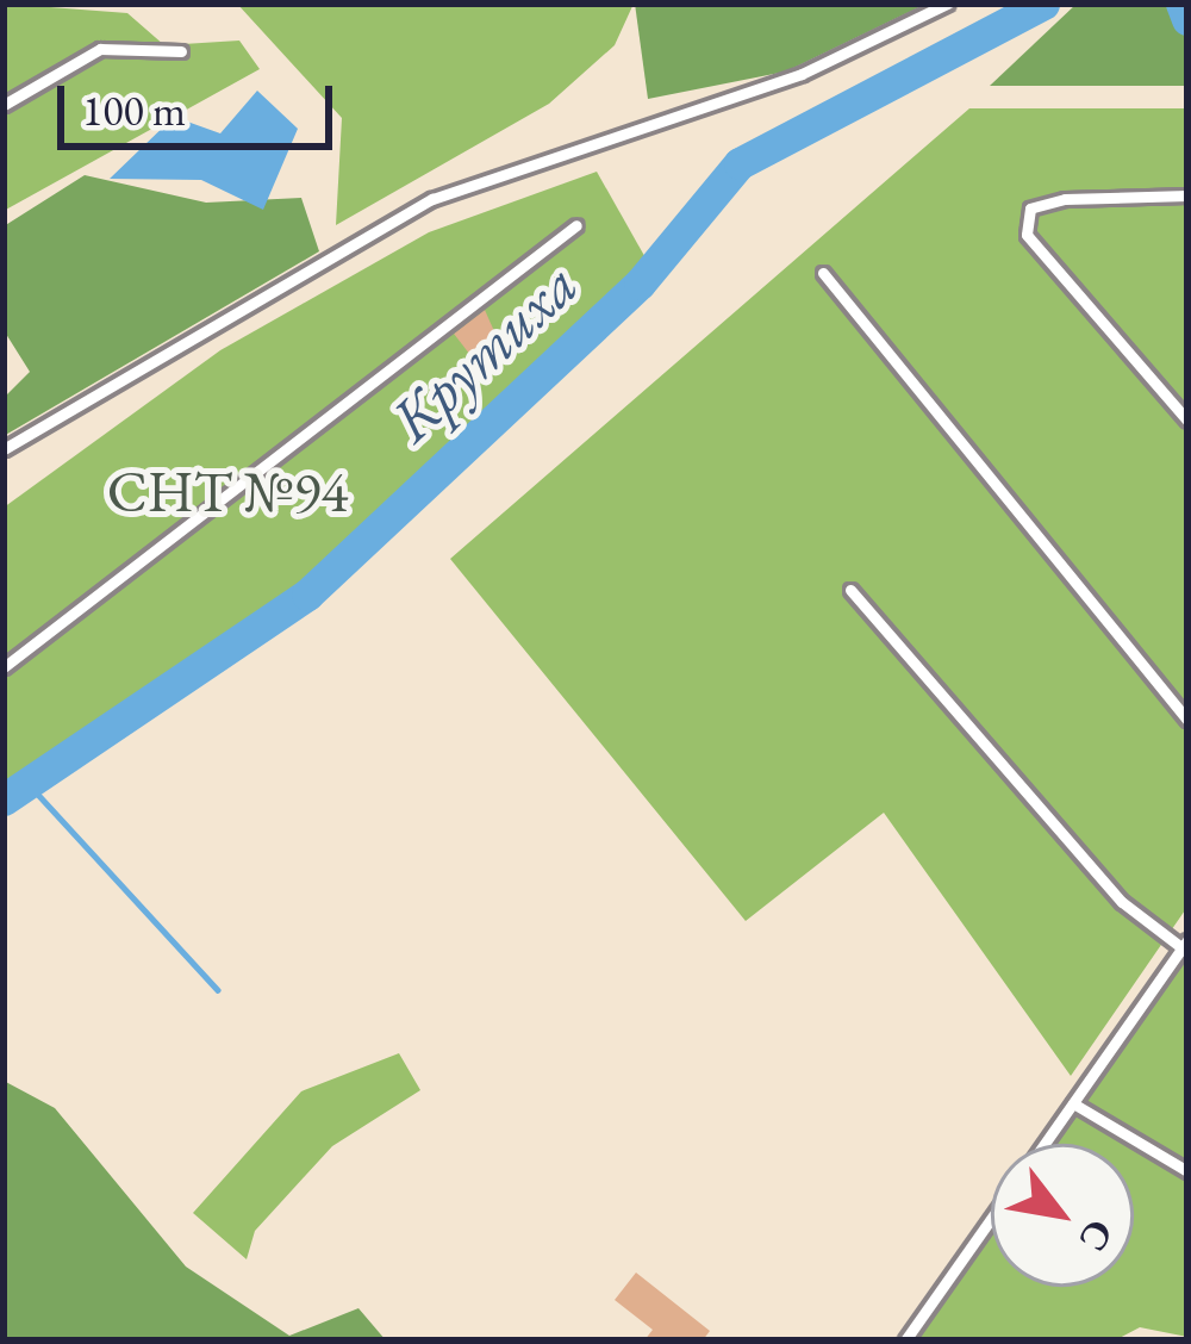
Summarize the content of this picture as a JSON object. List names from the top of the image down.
{
  "water": ["Крутиха"],
  "parks": ["СНТ №94"],
  "scale_bar": "100 m",
  "north": "bottom right"
}
